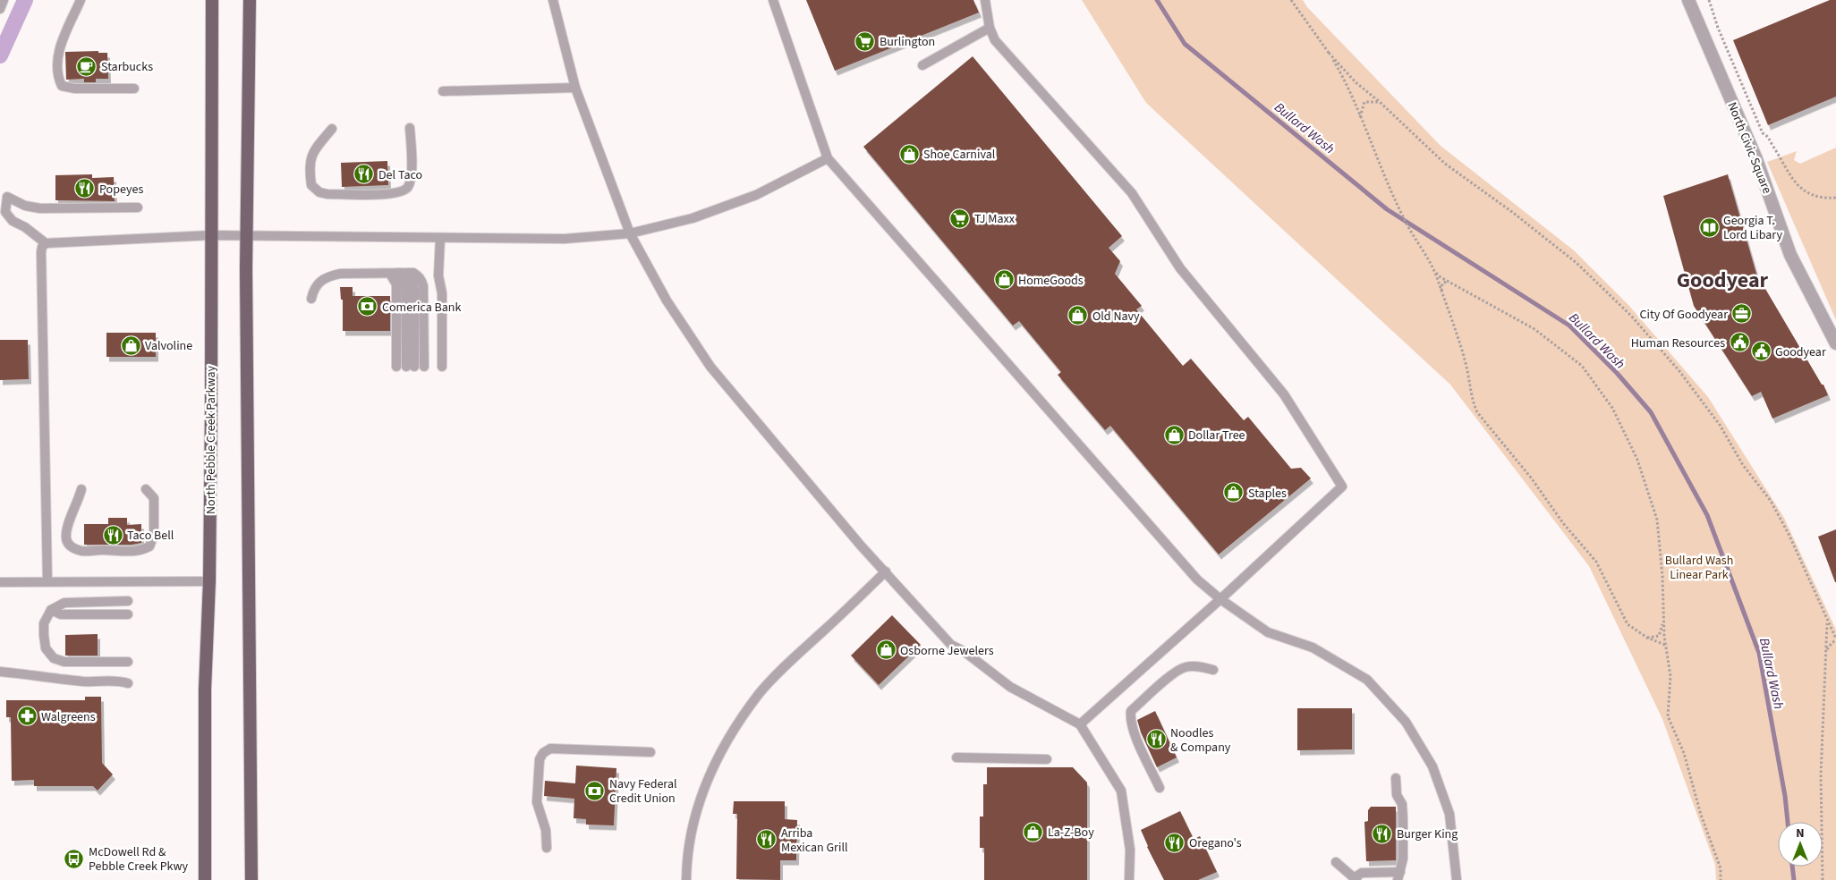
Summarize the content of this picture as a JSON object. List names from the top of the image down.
{
  "streets": {
    "main road": ["North Pebble Creek Parkway"],
    "street": ["North Civic Square"]
  },
  "districts": ["Goodyear"],
  "water": ["Bullard Wash"],
  "parks": ["Bullard Wash Linear Park"],
  "places": {
    "supermarket": ["Burlington", "TJ Maxx"],
    "cafe": ["Starbucks"],
    "shop": [
      "Shoe Carnival",
      "HomeGoods",
      "Old Navy",
      "Valvoline",
      "Dollar Tree",
      "Staples",
      "Osborne Jewelers",
      "La-Z-Boy"
    ],
    "restaurant": [
      "Del Taco",
      "Popeyes",
      "Taco Bell",
      "Noodles & Company",
      "Burger King",
      "Arriba Mexican Grill",
      "Oregano's"
    ],
    "library": ["Georgia T. Lord Libary"],
    "bank": ["Comerica Bank", "Navy Federal Credit Union"],
    "office": ["City Of Goodyear"],
    "public building": ["Human Resources", "Goodyear"],
    "pharmacy": ["Walgreens"],
    "bus stop": ["McDowell Rd & Pebble Creek Pkwy"]
  },
  "north": "top"
}
